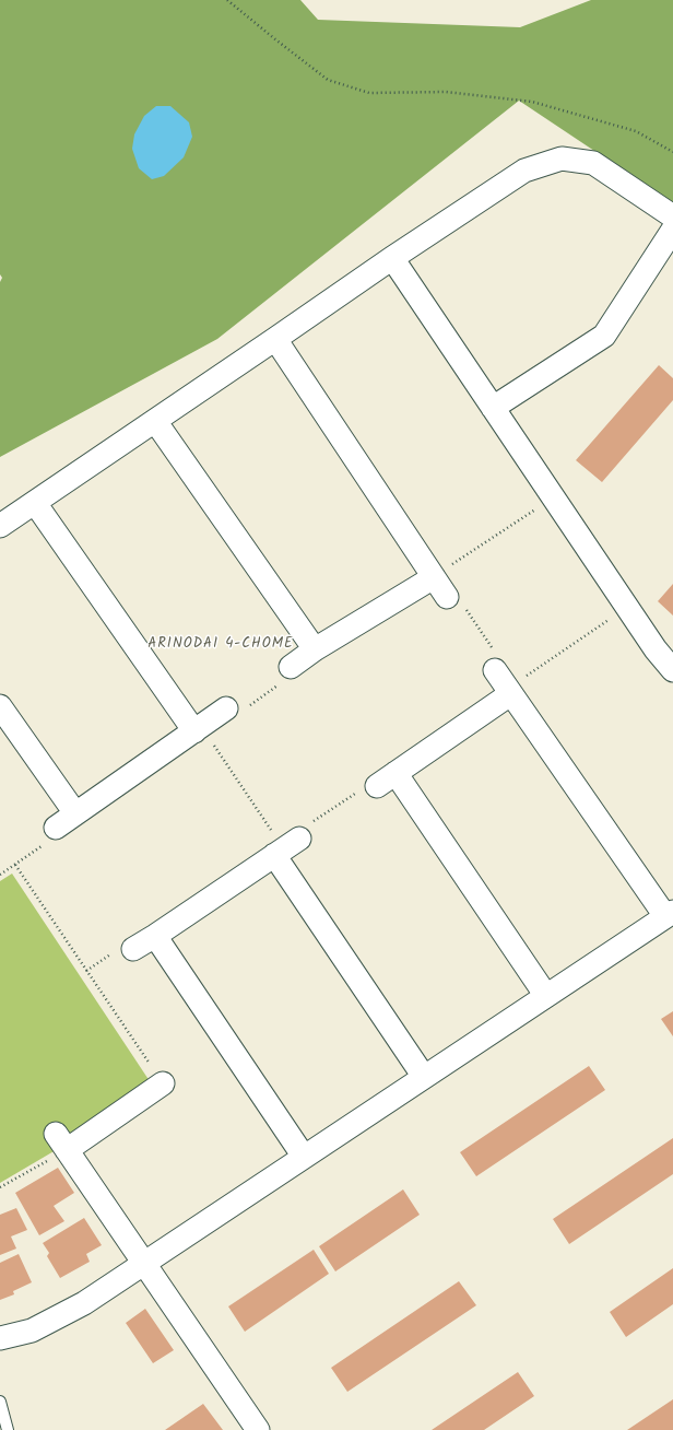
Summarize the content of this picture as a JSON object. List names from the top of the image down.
{
  "districts": ["ARINODAI 4-CHOME"]
}
